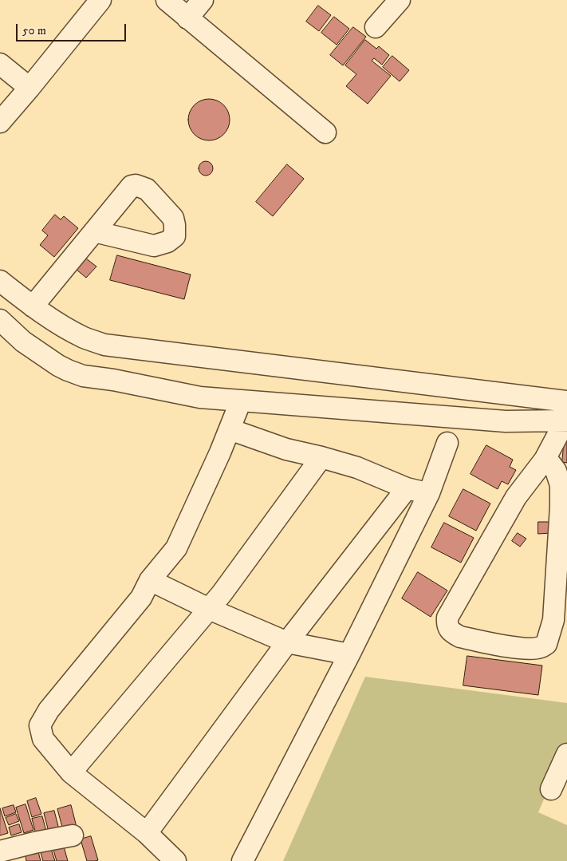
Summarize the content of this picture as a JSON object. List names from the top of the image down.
{
  "scale_bar": "50 m"
}
